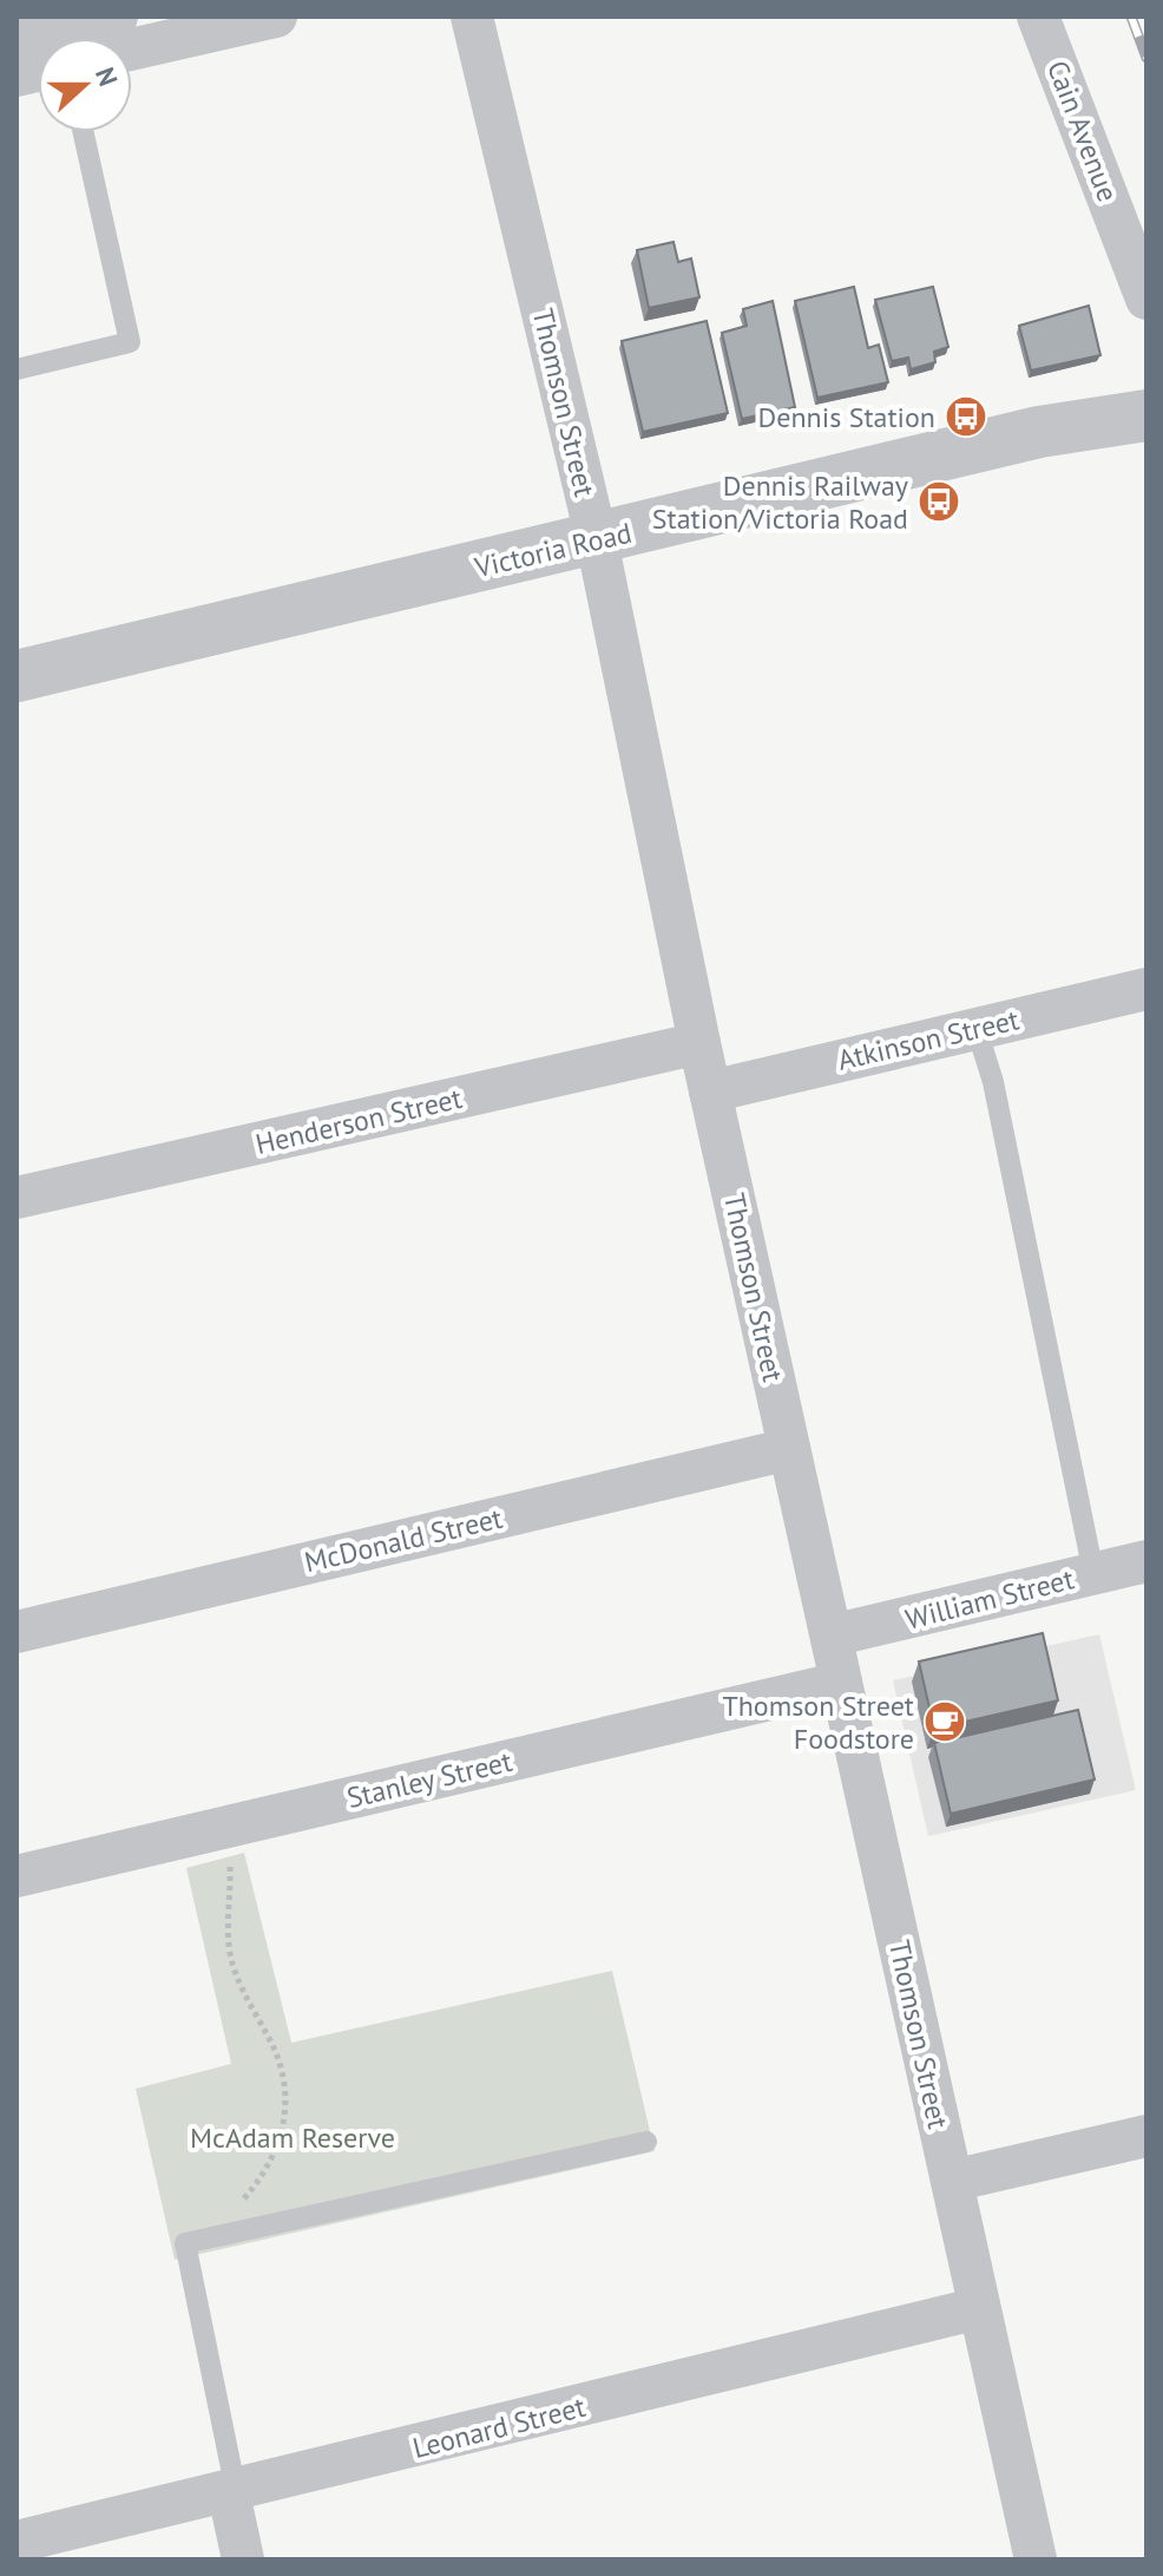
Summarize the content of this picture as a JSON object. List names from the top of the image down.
{
  "streets": {
    "street": [
      "Cain Avenue",
      "Thomson Street",
      "Victoria Road",
      "Atkinson Street",
      "Henderson Street",
      "McDonald Street",
      "William Street",
      "Stanley Street",
      "Leonard Street"
    ]
  },
  "crossings": [
    ["Thomson Street", "Victoria Road"],
    ["Thomson Street", "Atkinson Street"],
    ["Thomson Street", "Henderson Street"],
    ["Thomson Street", "McDonald Street"],
    ["Thomson Street", "William Street"],
    ["Thomson Street", "Stanley Street"],
    ["Thomson Street", "Leonard Street"]
  ],
  "parks": ["McAdam Reserve"],
  "places": {
    "bus stop": ["Dennis Station", "Dennis Railway Station/Victoria Road"],
    "cafe": ["Thomson Street Foodstore"]
  },
  "north": "right"
}
